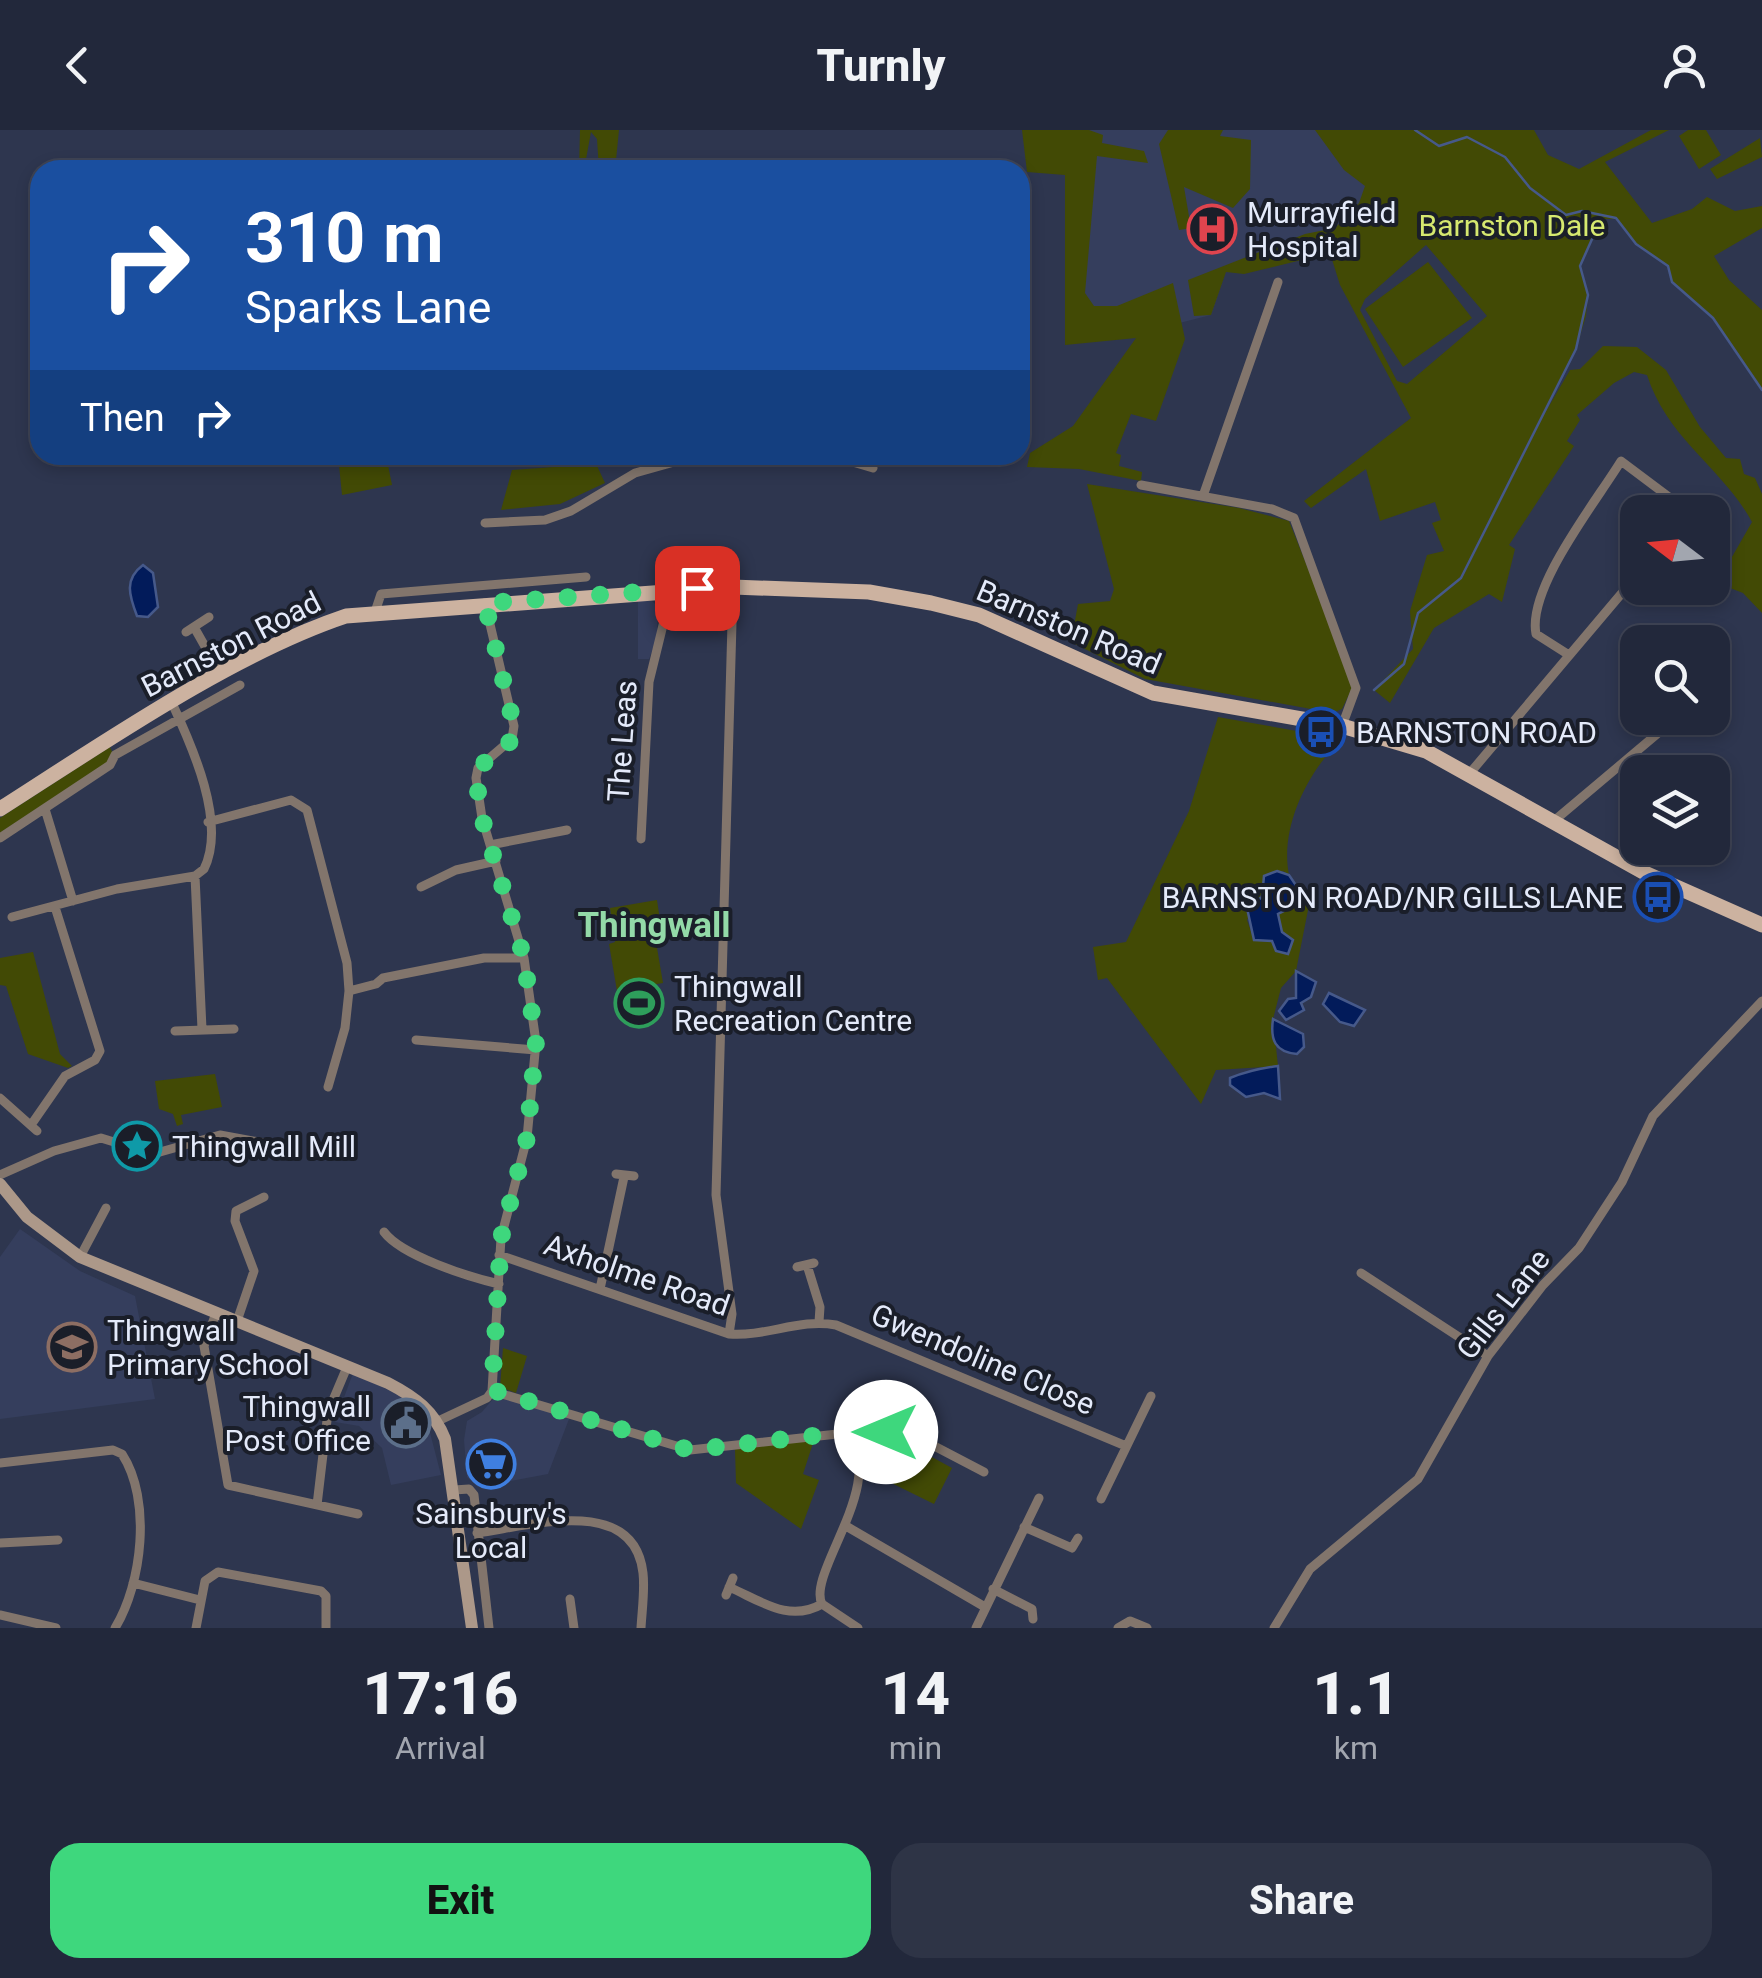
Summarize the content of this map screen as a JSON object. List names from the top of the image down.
{
  "streets": {
    "main road": ["Barnston Road"],
    "street": [
      "The Leas",
      "Axholme Road",
      "Gills Lane",
      "Gwendoline Close"
    ]
  },
  "crossings": [
    ["Barnston Road", "The Leas"],
    ["Axholme Road", "Gwendoline Close"]
  ],
  "districts": ["Thingwall"],
  "parks": ["Barnston Dale"],
  "places": {
    "hospital": ["Murrayfield Hospital"],
    "bus stop": ["BARNSTON ROAD", "BARNSTON ROAD/NR GILLS LANE"],
    "sports": ["Thingwall Recreation Centre"],
    "place": ["Thingwall Mill"],
    "school or university": ["Thingwall Primary School"],
    "public building": ["Thingwall Post Office"],
    "supermarket": ["Sainsbury's Local"]
  },
  "north": "left",
  "page": {
    "header": "Turnly",
    "turn": ["310 m", "Sparks Lane"],
    "then": "Then",
    "eta": [
      "17:16",
      "Arrival",
      "14",
      "min",
      "1.1",
      "km"
    ],
    "buttons": ["Exit", "Share"]
  }
}
